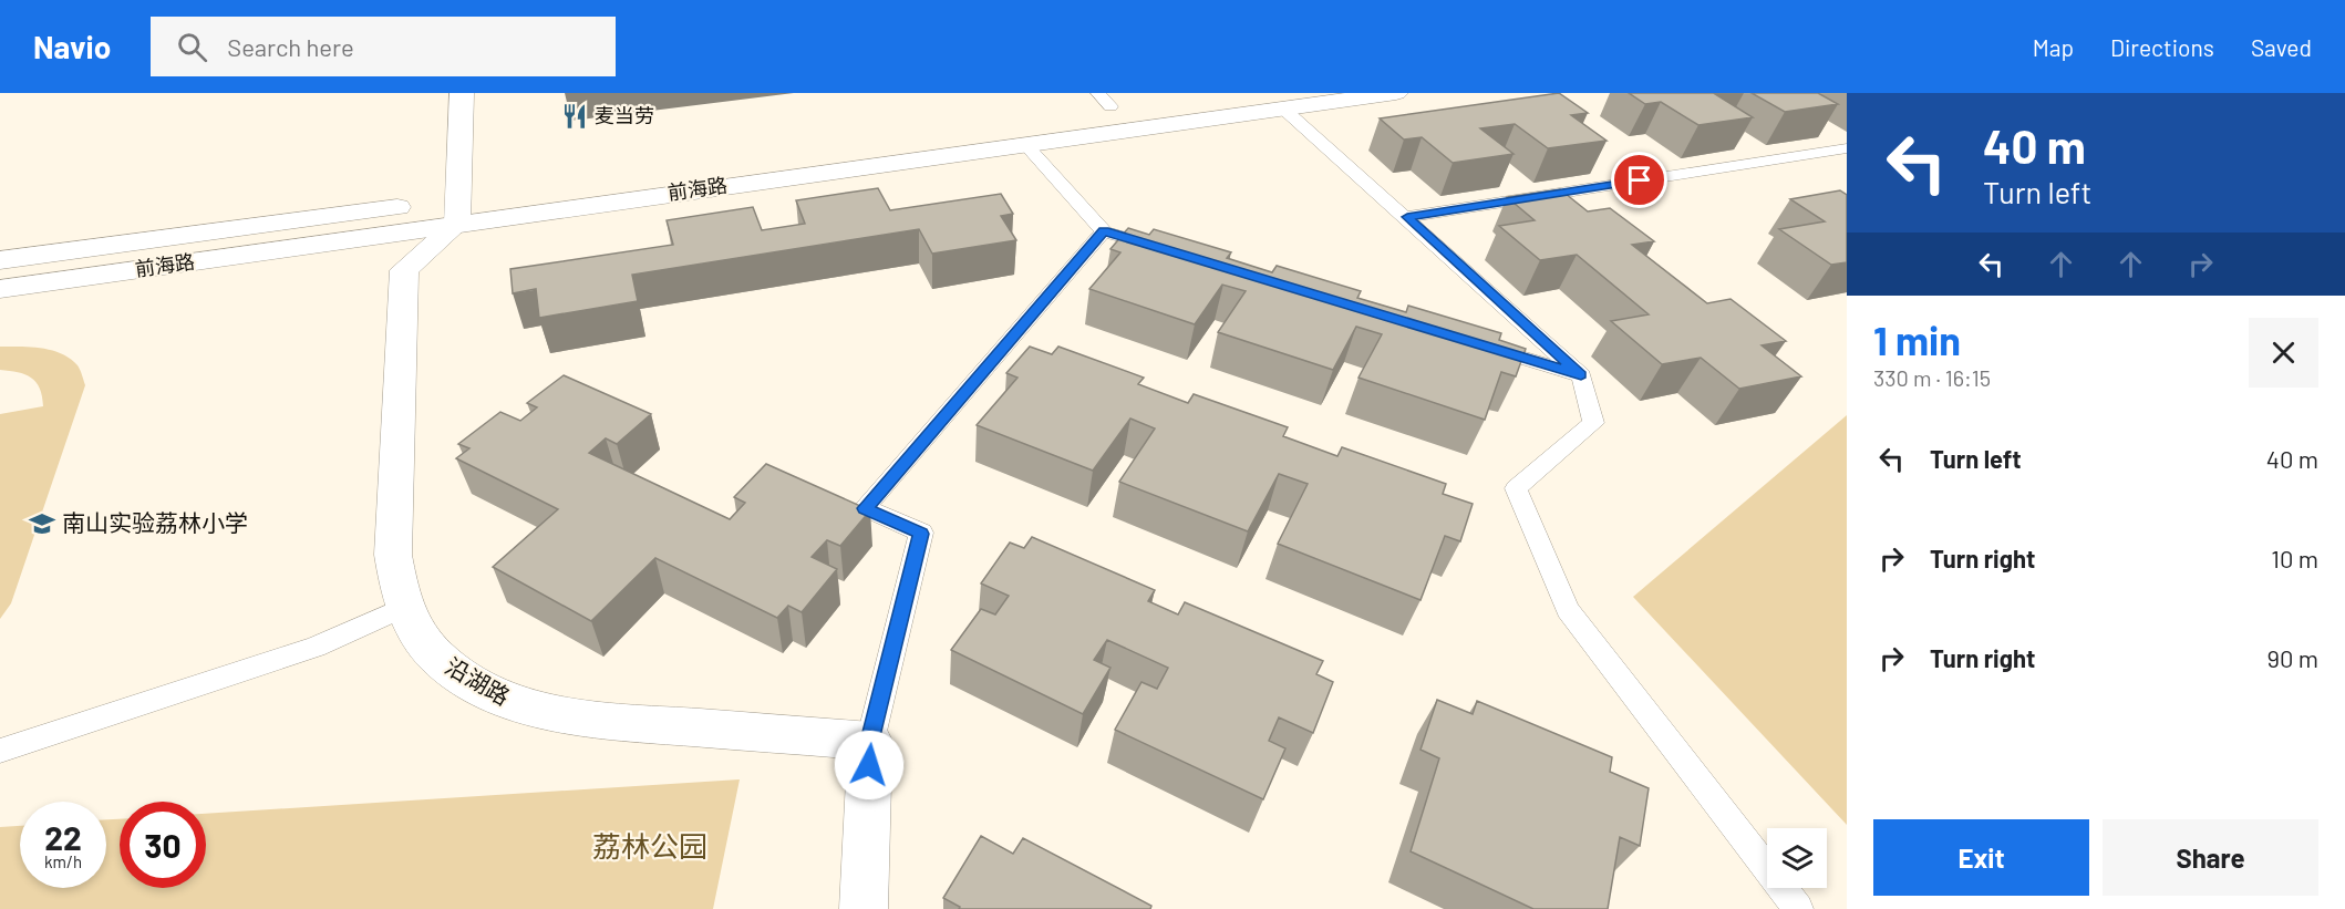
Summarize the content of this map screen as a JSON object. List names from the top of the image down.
{
  "streets": {
    "street": ["前海路", "沿湖路"]
  },
  "crossings": [
    ["前海路", "沿湖路"]
  ],
  "parks": ["荔林公园"],
  "places": {
    "restaurant": ["麦当劳"],
    "school or university": ["南山实验荔林小学"]
  },
  "page": {
    "header": "Navio",
    "search": "Search here",
    "nav": ["Map", "Directions", "Saved"],
    "turn": ["40 m", "Turn left"],
    "heading": ["1 min", "330 m · 16:15"],
    "list": [
      {
        "name": "Turn left",
        "value": "40 m"
      },
      {
        "name": "Turn right",
        "value": "10 m"
      },
      {
        "name": "Turn right",
        "value": "90 m"
      }
    ],
    "speed": "22 km/h",
    "limit": "30",
    "buttons": ["Exit", "Share"]
  }
}
